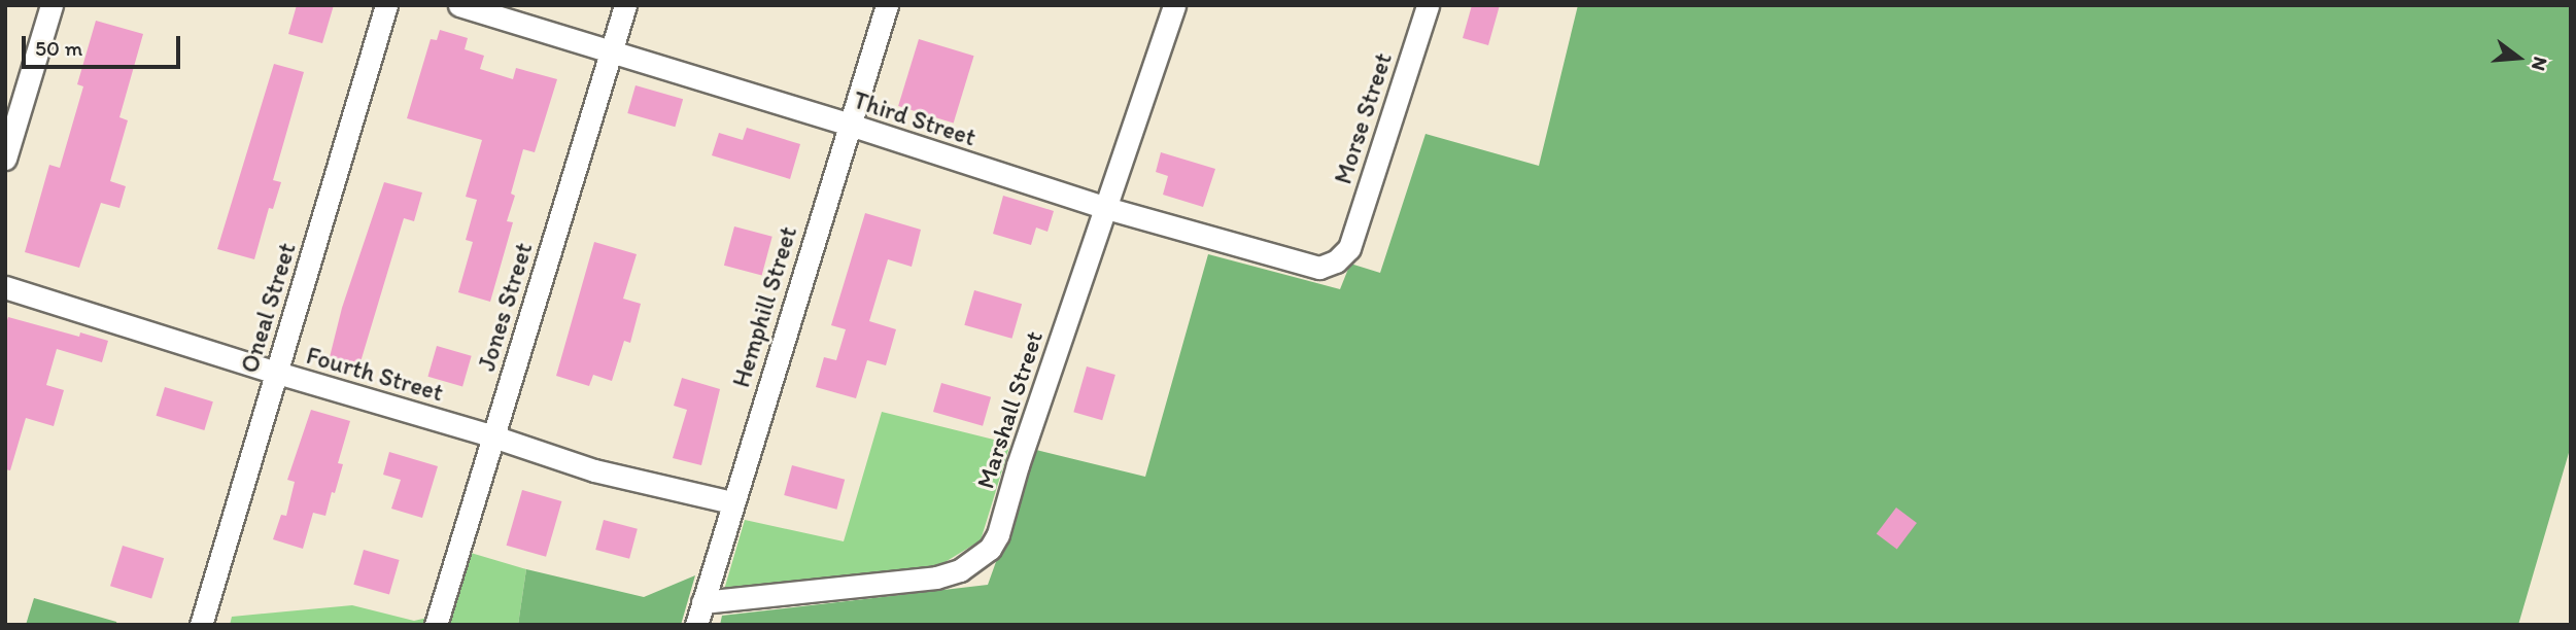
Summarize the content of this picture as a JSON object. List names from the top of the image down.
{
  "streets": {
    "street": [
      "Third Street",
      "Morse Street",
      "Jones Street",
      "Hemphill Street",
      "Oneal Street",
      "Fourth Street",
      "Marshall Street"
    ]
  },
  "crossings": [
    ["Third Street", "Morse Street"],
    ["Third Street", "Jones Street"],
    ["Third Street", "Hemphill Street"],
    ["Third Street", "Marshall Street"],
    ["Jones Street", "Fourth Street"],
    ["Hemphill Street", "Fourth Street"],
    ["Hemphill Street", "Marshall Street"],
    ["Oneal Street", "Fourth Street"]
  ],
  "scale_bar": "50 m",
  "north": "right"
}
